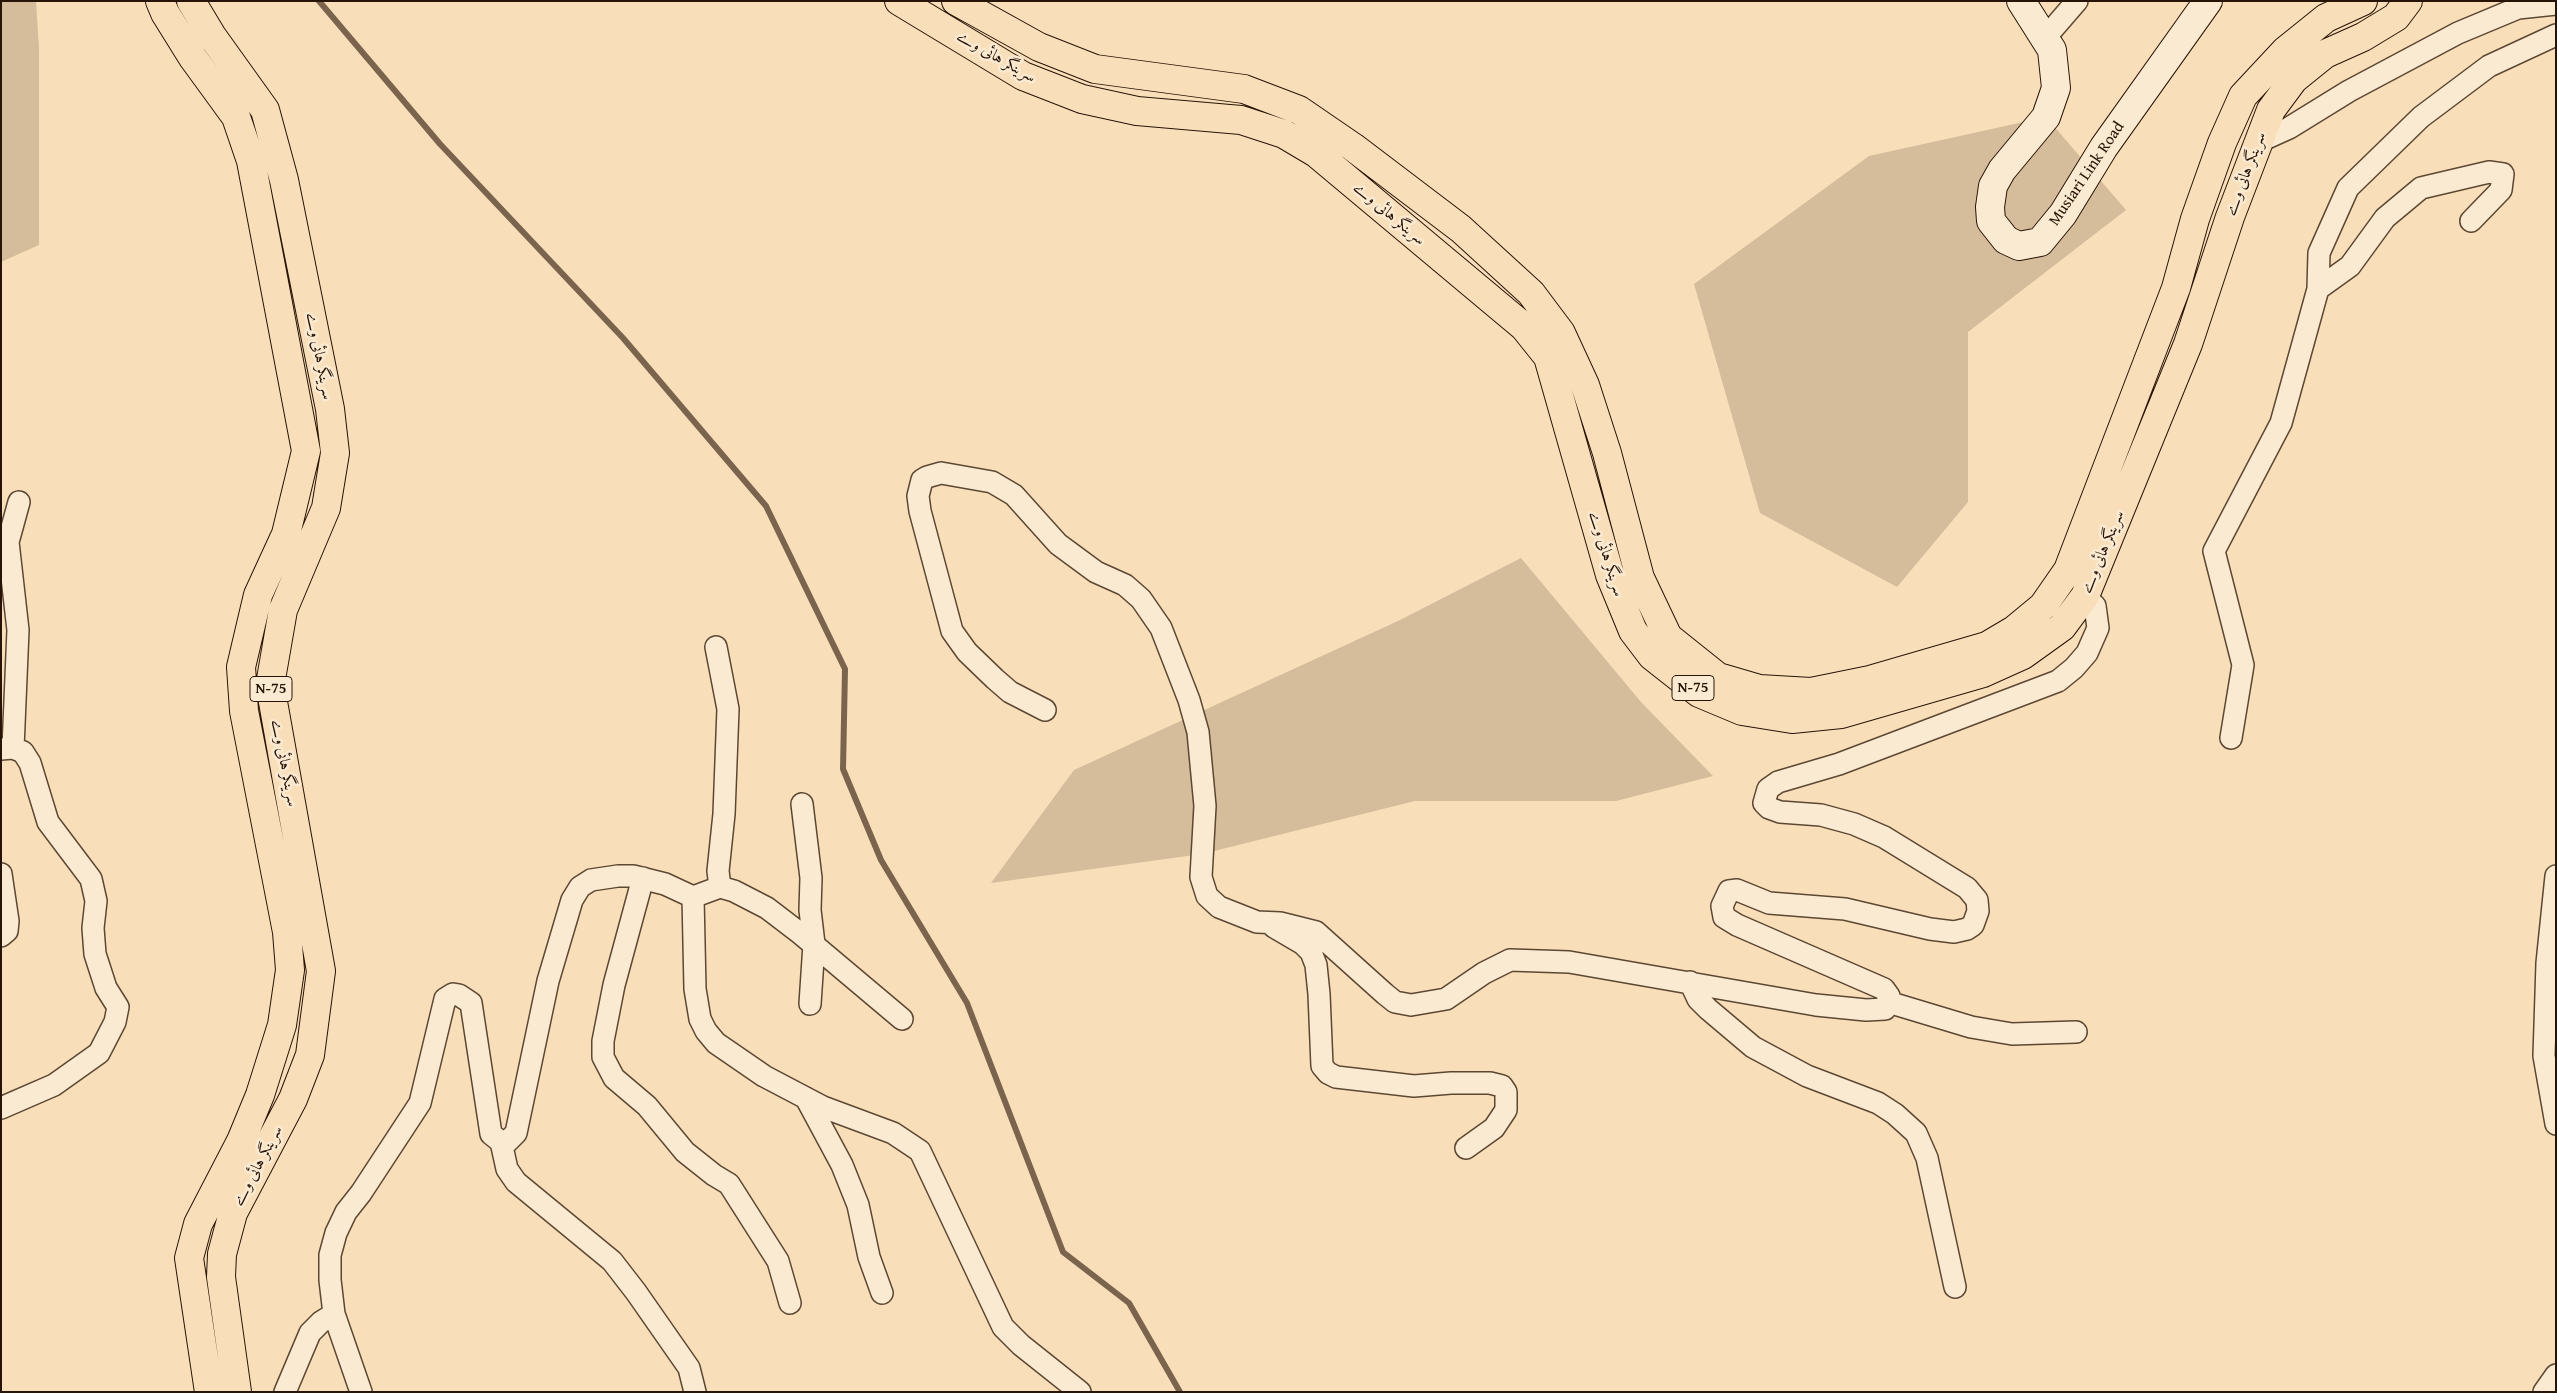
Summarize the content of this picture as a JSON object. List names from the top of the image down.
{
  "streets": {
    "highway": ["سرینگر ہائی وے", "N-75"],
    "main road": ["Musiari Link Road"]
  }
}
